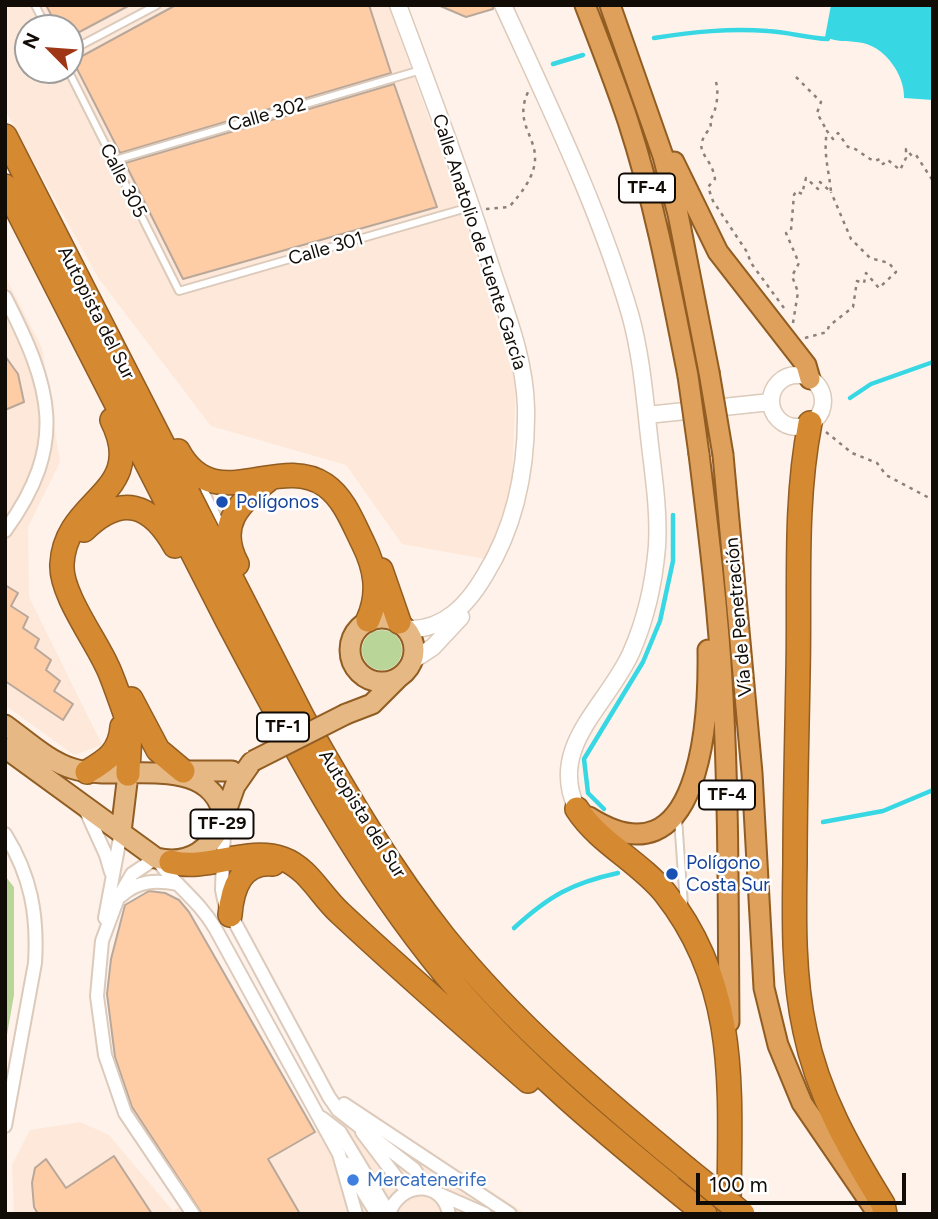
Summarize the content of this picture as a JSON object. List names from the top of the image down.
{
  "streets": {
    "highway": [
      "TF-4",
      "Autopista del Sur",
      "Vía de Penetración",
      "TF-1"
    ],
    "main road": ["TF-29"],
    "street": ["Calle Anatolio de Fuente García"],
    "lane": ["Calle 302", "Calle 305", "Calle 301"]
  },
  "crossings": [
    ["Calle 302", "Calle 305"],
    ["Calle 302", "Calle Anatolio de Fuente García"],
    ["Calle 305", "Calle 301"],
    ["TF-4", "Vía de Penetración"],
    ["Calle Anatolio de Fuente García", "Calle 301"]
  ],
  "places": ["Polígonos", "Polígono Costa Sur", "Mercatenerife"],
  "scale_bar": "100 m",
  "north": "top left"
}
